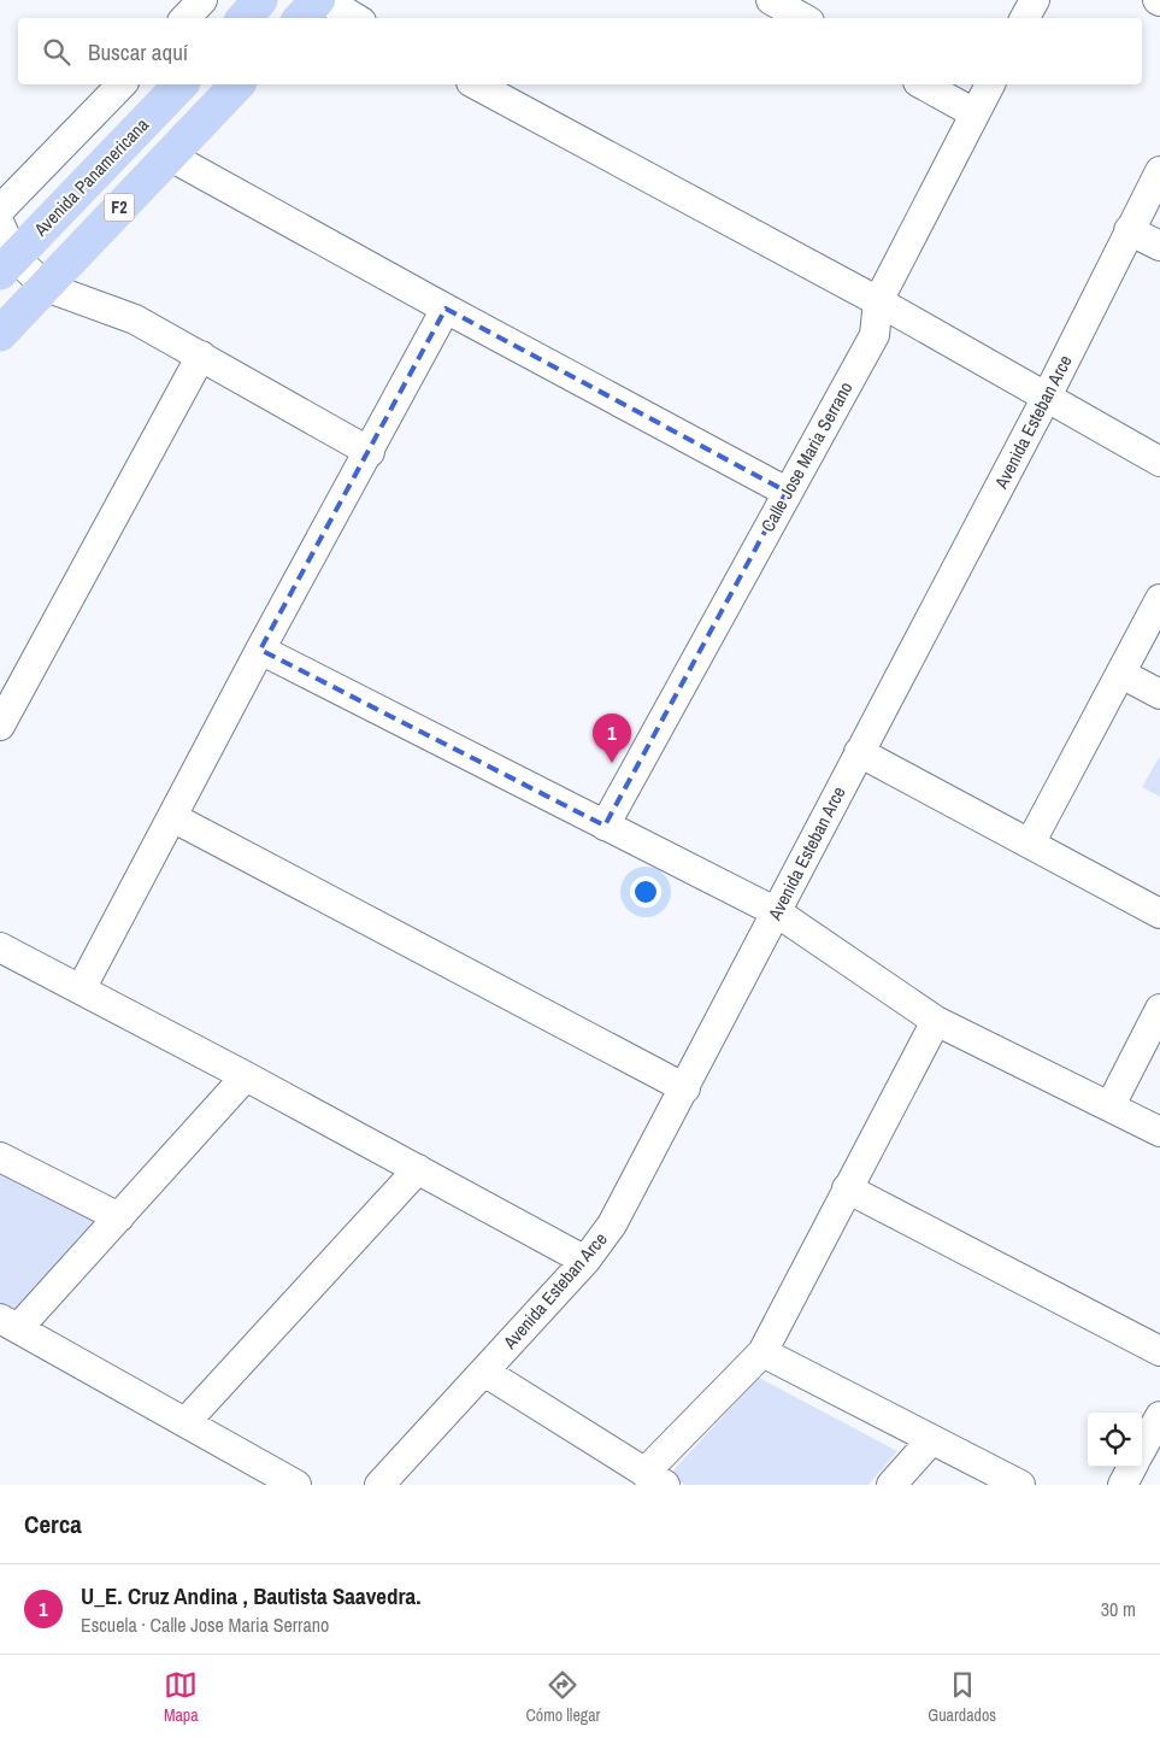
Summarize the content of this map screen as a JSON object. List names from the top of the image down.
{
  "streets": {
    "highway": ["Avenida Panamericana", "F2"],
    "street": ["Avenida Esteban Arce", "Calle Jose Maria Serrano"]
  },
  "page": {
    "search": "Buscar aquí",
    "pins": "1",
    "heading": "Cerca",
    "list": [
      {
        "mark": "1",
        "name": "U_E. Cruz Andina , Bautista Saavedra.",
        "note": "Escuela · Calle Jose Maria Serrano",
        "value": "30 m"
      }
    ],
    "nav": ["Mapa", "Cómo llegar", "Guardados"]
  }
}
